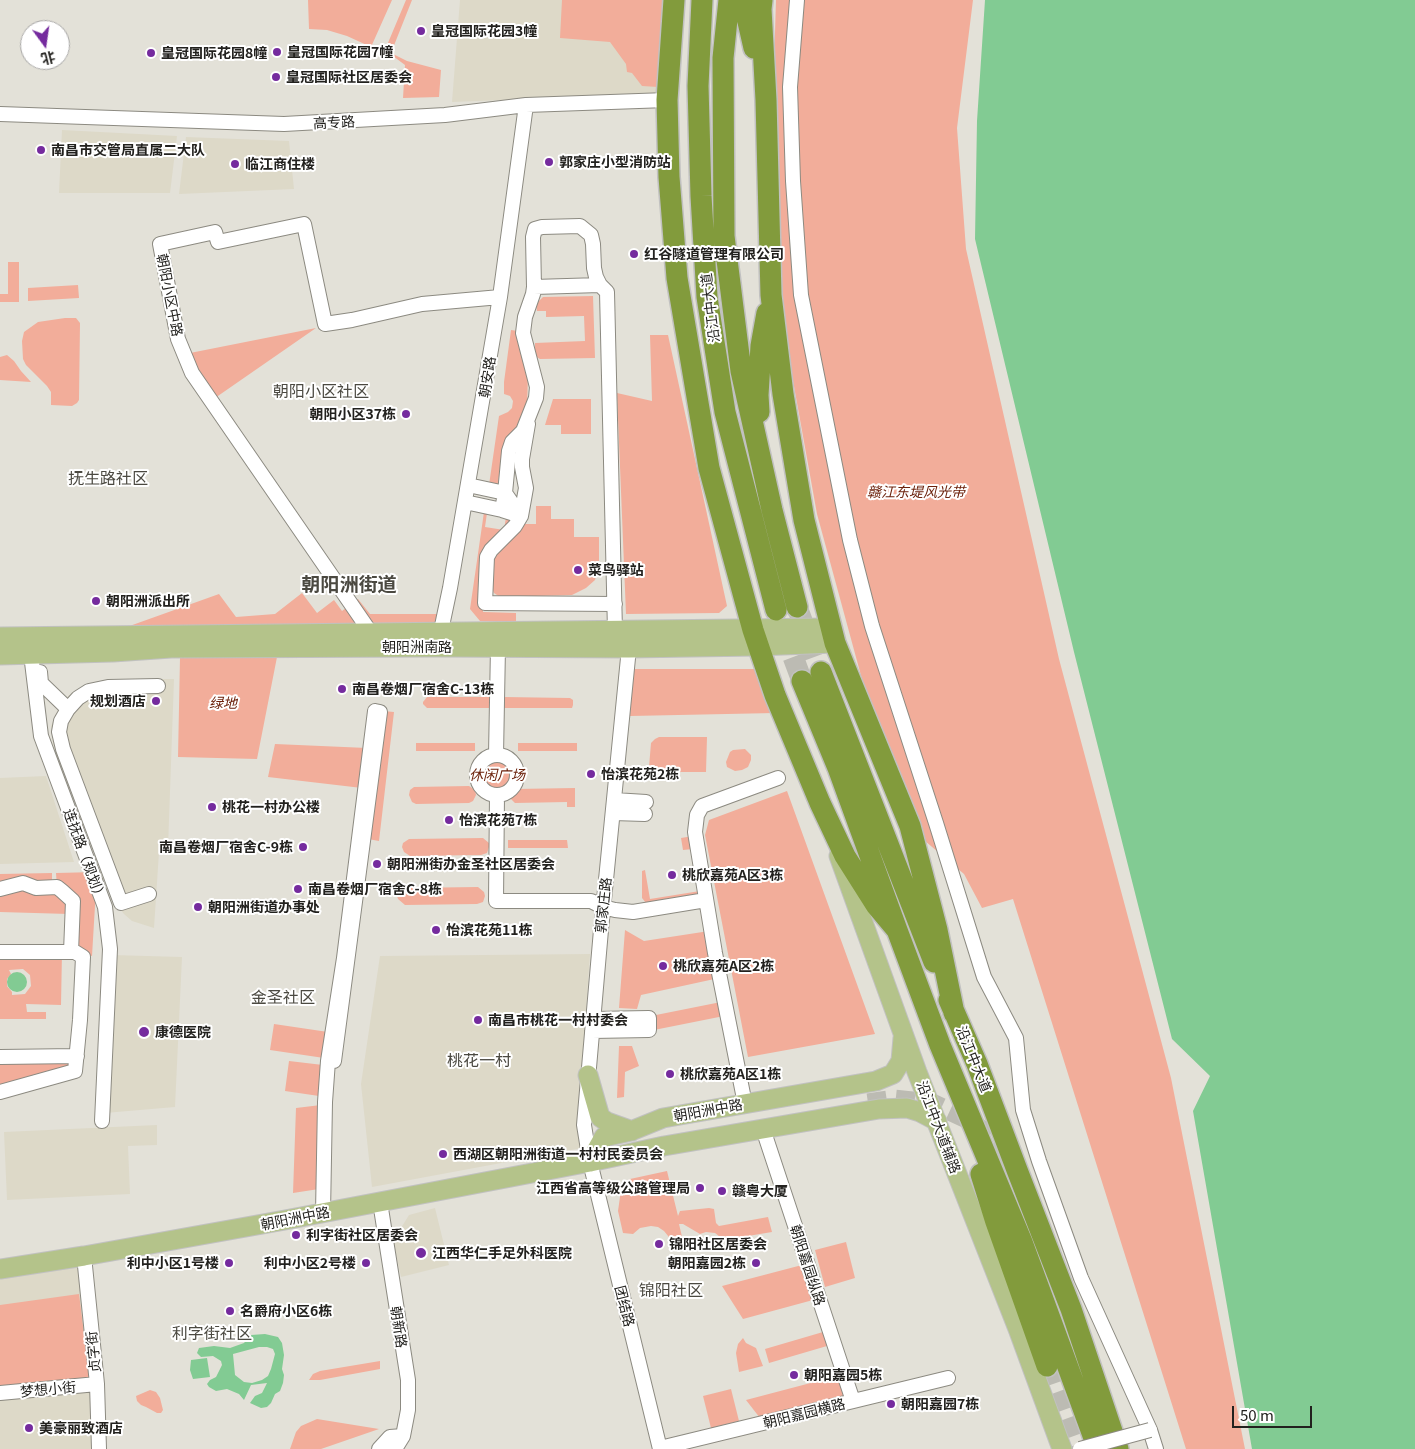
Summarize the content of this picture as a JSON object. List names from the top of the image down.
{
  "streets": {
    "highway": ["沿江中大道"],
    "main road": ["朝阳洲南路", "朝阳洲中路", "沿江中大道辅路"],
    "street": [
      "高专路",
      "朝阳小区中路",
      "朝安路",
      "连抚路（规划）",
      "郭家庄路",
      "朝阳嘉园纵路",
      "团结路",
      "朝新路",
      "贞字街",
      "梦想小街",
      "朝阳嘉园横路"
    ]
  },
  "crossings": [
    ["高专路", "朝安路"],
    ["朝阳小区中路", "朝安路"],
    ["朝阳小区中路", "朝阳洲南路"],
    ["朝安路", "朝阳洲南路"],
    ["朝阳洲南路", "连抚路（规划）"],
    ["朝阳洲南路", "郭家庄路"],
    ["郭家庄路", "朝阳洲中路"],
    ["郭家庄路", "团结路"],
    ["朝阳洲中路", "沿江中大道辅路"],
    ["朝阳洲中路", "朝阳嘉园纵路"],
    ["朝阳洲中路", "团结路"],
    ["朝阳洲中路", "朝新路"],
    ["朝阳洲中路", "贞字街"],
    ["朝阳嘉园纵路", "朝阳嘉园横路"],
    ["团结路", "朝阳嘉园横路"],
    ["贞字街", "梦想小街"]
  ],
  "districts": [
    "朝阳小区社区",
    "抚生路社区",
    "朝阳洲街道",
    "金圣社区",
    "桃花一村",
    "锦阳社区",
    "利字街社区"
  ],
  "parks": ["赣江东堤风光带", "绿地", "休闲广场"],
  "places": [
    "皇冠国际花园3幢",
    "皇冠国际花园7幢",
    "皇冠国际花园8幢",
    "皇冠国际社区居委会",
    "南昌市交管局直属二大队",
    "郭家庄小型消防站",
    "临江商住楼",
    "红谷隧道管理有限公司",
    "朝阳小区37栋",
    "菜鸟驿站",
    "朝阳洲派出所",
    "南昌卷烟厂宿舍C-13栋",
    "规划酒店",
    "怡滨花苑2栋",
    "桃花一村办公楼",
    "怡滨花苑7栋",
    "南昌卷烟厂宿舍C-9栋",
    "朝阳洲街办金圣社区居委会",
    "桃欣嘉苑A区3栋",
    "南昌卷烟厂宿舍C-8栋",
    "朝阳洲街道办事处",
    "怡滨花苑11栋",
    "桃欣嘉苑A区2栋",
    "南昌市桃花一村村委会",
    "康德医院",
    "桃欣嘉苑A区1栋",
    "西湖区朝阳洲街道一村村民委员会",
    "江西省高等级公路管理局",
    "赣粤大厦",
    "利字街社区居委会",
    "锦阳社区居委会",
    "江西华仁手足外科医院",
    "利中小区1号楼",
    "利中小区2号楼",
    "朝阳嘉园2栋",
    "名爵府小区6栋",
    "朝阳嘉园5栋",
    "朝阳嘉园7栋",
    "美豪丽致酒店"
  ],
  "scale_bar": "50 m",
  "north": "bottom"
}
